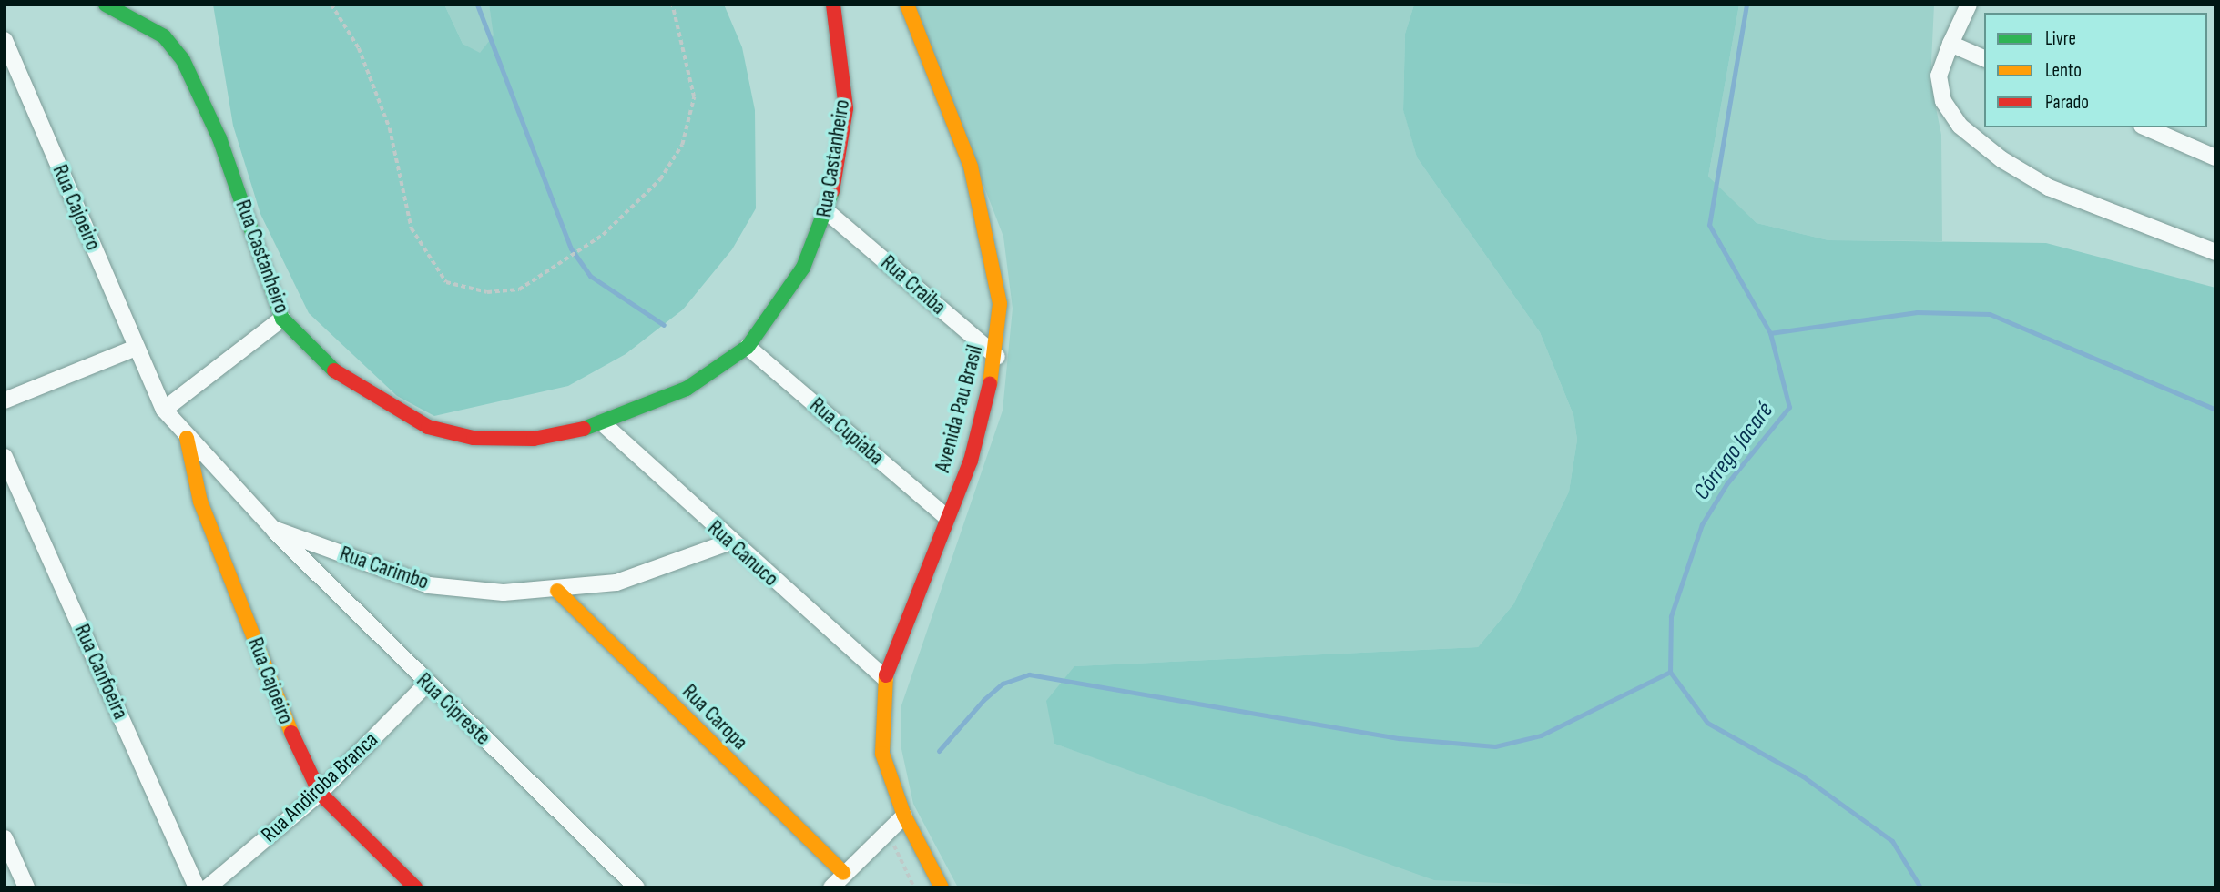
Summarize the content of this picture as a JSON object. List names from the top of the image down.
{
  "streets": {
    "street": [
      "Rua Castanheiro",
      "Rua Cajoeiro",
      "Rua Craiba",
      "Avenida Pau Brasil",
      "Rua Cupiaba",
      "Rua Canuco",
      "Rua Carimbo",
      "Rua Canfoeira",
      "Rua Cipreste",
      "Rua Caropa",
      "Rua Andiroba Branca"
    ]
  },
  "crossings": [
    ["Rua Castanheiro", "Rua Craiba"],
    ["Rua Castanheiro", "Rua Cupiaba"],
    ["Rua Castanheiro", "Rua Canuco"],
    ["Rua Cajoeiro", "Rua Carimbo"],
    ["Rua Cajoeiro", "Rua Andiroba Branca"],
    ["Rua Craiba", "Avenida Pau Brasil"],
    ["Avenida Pau Brasil", "Rua Cupiaba"],
    ["Avenida Pau Brasil", "Rua Canuco"],
    ["Rua Canuco", "Rua Carimbo"],
    ["Rua Carimbo", "Rua Cipreste"],
    ["Rua Carimbo", "Rua Caropa"],
    ["Rua Cipreste", "Rua Andiroba Branca"]
  ],
  "water": ["Córrego Jacaré"],
  "legend": ["Livre", "Lento", "Parado"]
}
